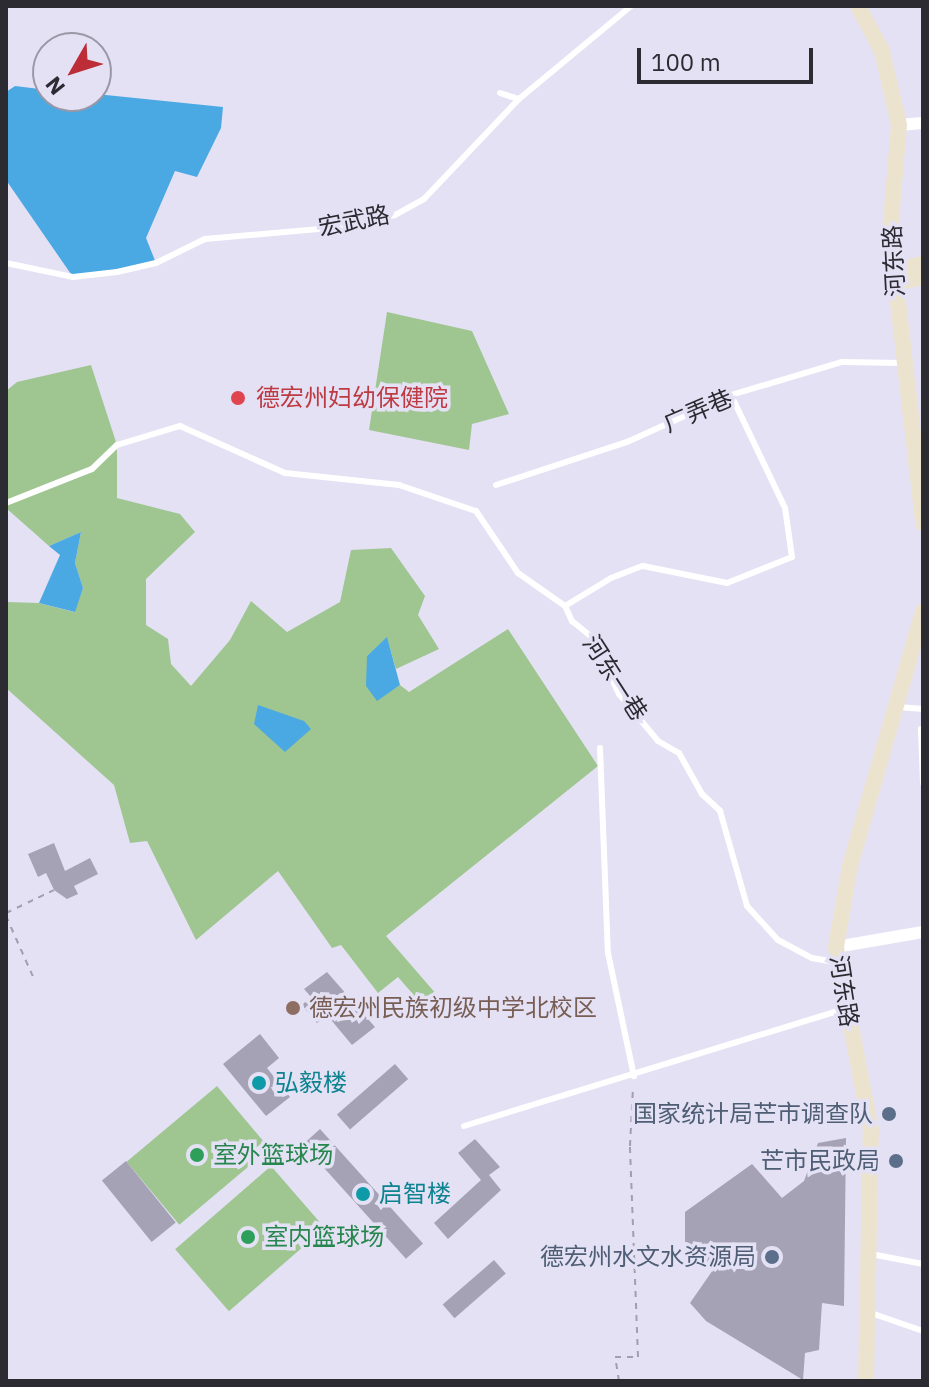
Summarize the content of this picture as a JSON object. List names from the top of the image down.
{
  "streets": {
    "main road": ["河东路"],
    "lane": ["宏武路", "广弄巷", "河东一巷"]
  },
  "crossings": [
    ["河东路", "广弄巷"],
    ["河东路", "河东一巷"]
  ],
  "places": [
    "德宏州妇幼保健院",
    "德宏州民族初级中学北校区",
    "弘毅楼",
    "国家统计局芒市调查队",
    "室外篮球场",
    "芒市民政局",
    "启智楼",
    "室内篮球场",
    "德宏州水文水资源局"
  ],
  "scale_bar": "100 m",
  "north": "bottom left"
}
